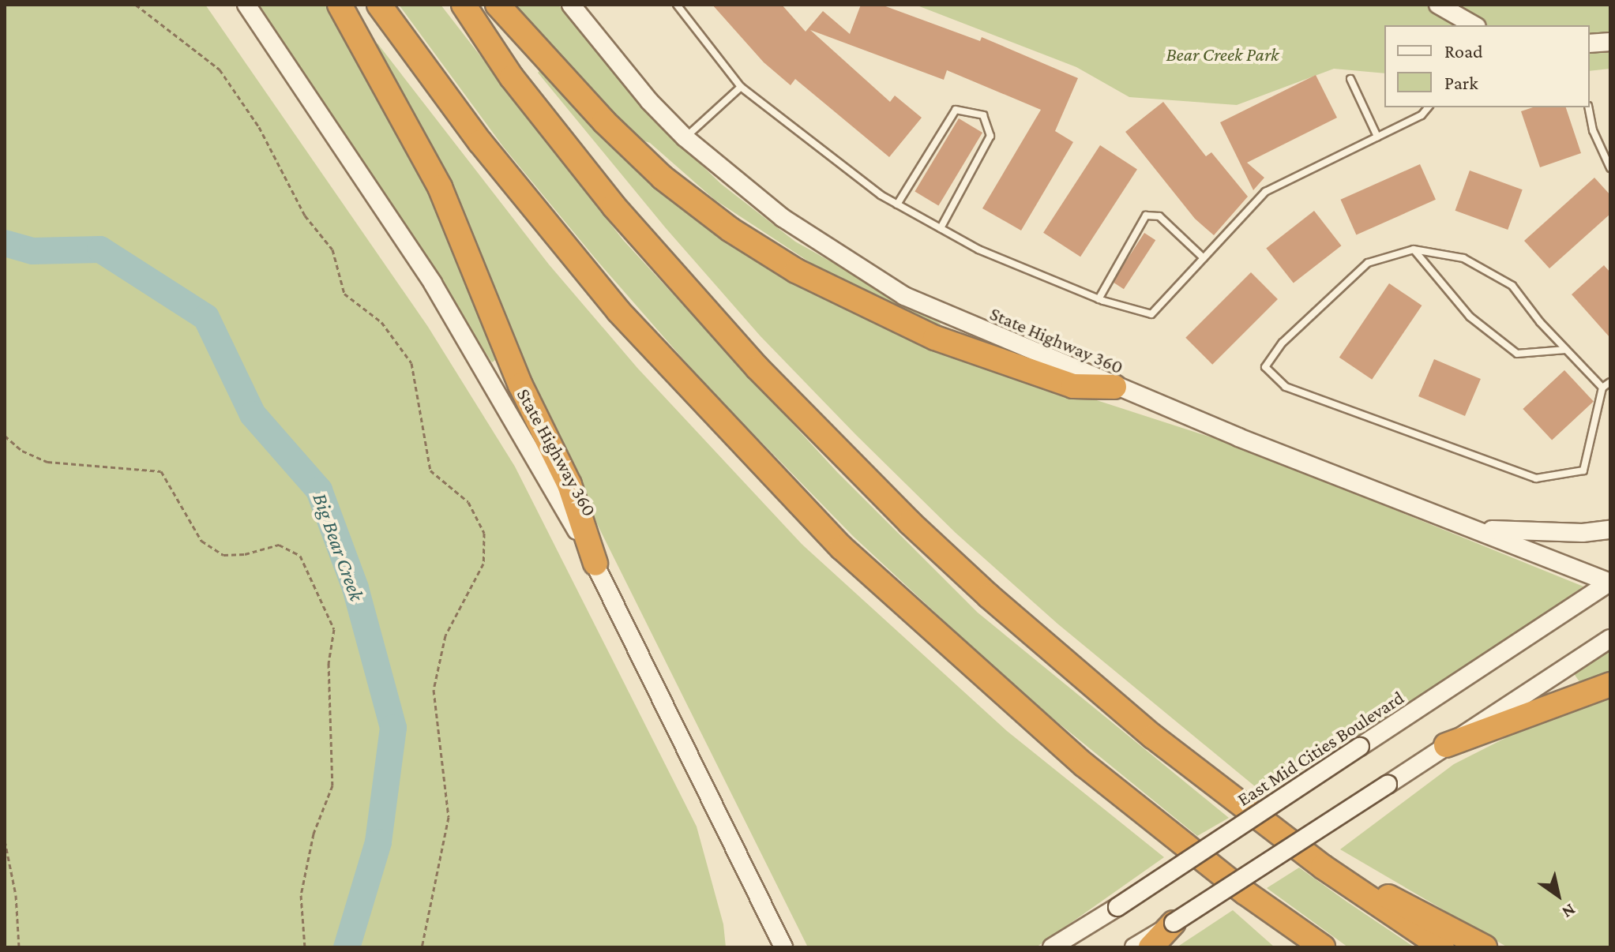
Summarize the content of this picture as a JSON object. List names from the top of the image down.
{
  "streets": {
    "main road": ["State Highway 360", "East Mid Cities Boulevard"]
  },
  "crossings": [
    ["State Highway 360", "East Mid Cities Boulevard"]
  ],
  "water": ["Big Bear Creek"],
  "parks": ["Bear Creek Park"],
  "legend": ["Road", "Park"],
  "north": "bottom right"
}
